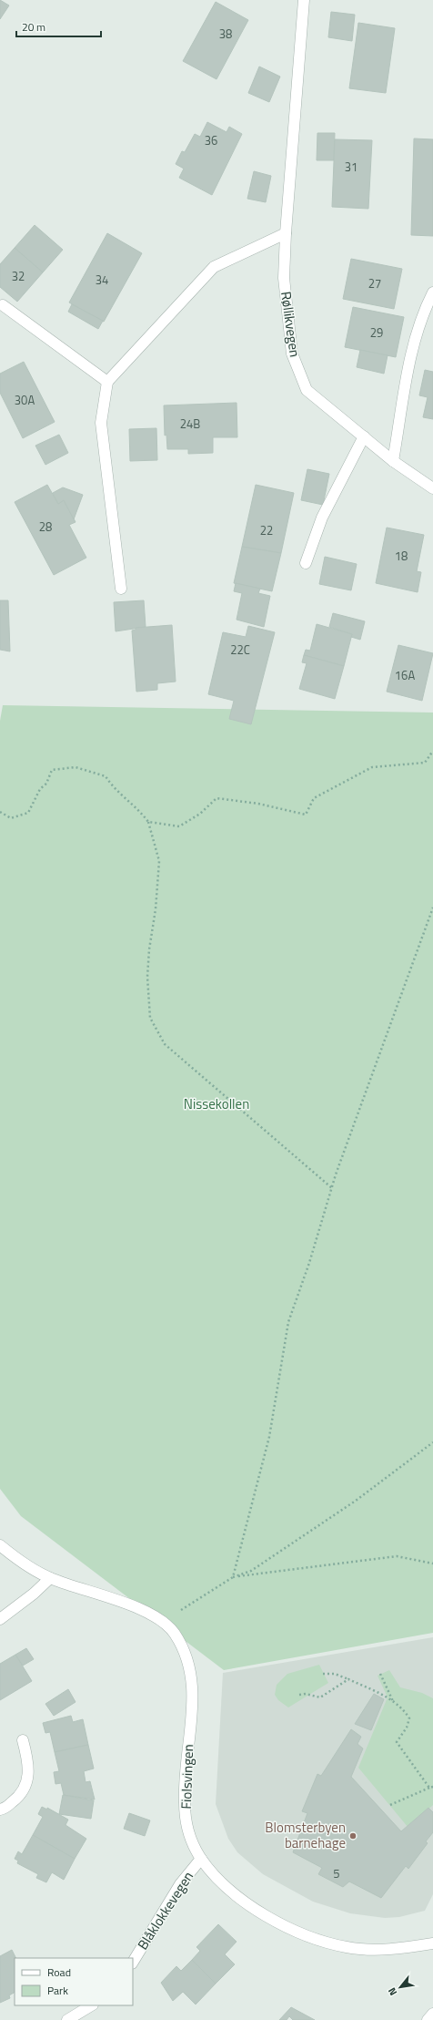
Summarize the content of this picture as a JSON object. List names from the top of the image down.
{
  "streets": {
    "street": ["Røllikvegen", "Fiolsvingen", "Blåklokkevegen"]
  },
  "crossings": [
    ["Fiolsvingen", "Blåklokkevegen"]
  ],
  "parks": ["Nissekollen"],
  "places": ["Blomsterbyen barnehage"],
  "house_numbers": [
    "38",
    "36",
    "31",
    "32",
    "34",
    "27",
    "29",
    "30A",
    "24B",
    "28",
    "22",
    "18",
    "22C",
    "16A",
    "5"
  ],
  "legend": ["Road", "Park"],
  "scale_bar": "20 m",
  "north": "bottom left"
}
